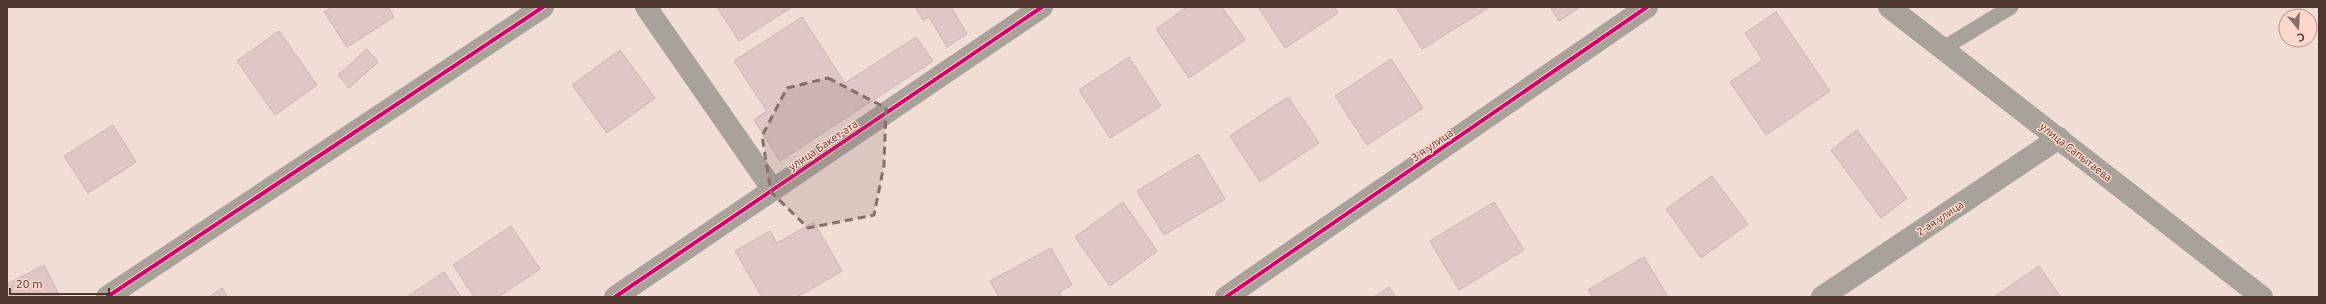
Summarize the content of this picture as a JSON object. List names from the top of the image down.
{
  "streets": {
    "street": [
      "улица Бакет-ата",
      "3-я улица",
      "улица Сапытаева",
      "2-ая улица"
    ]
  },
  "crossings": [
    ["улица Сапытаева", "2-ая улица"]
  ],
  "scale_bar": "20 m",
  "north": "bottom"
}
